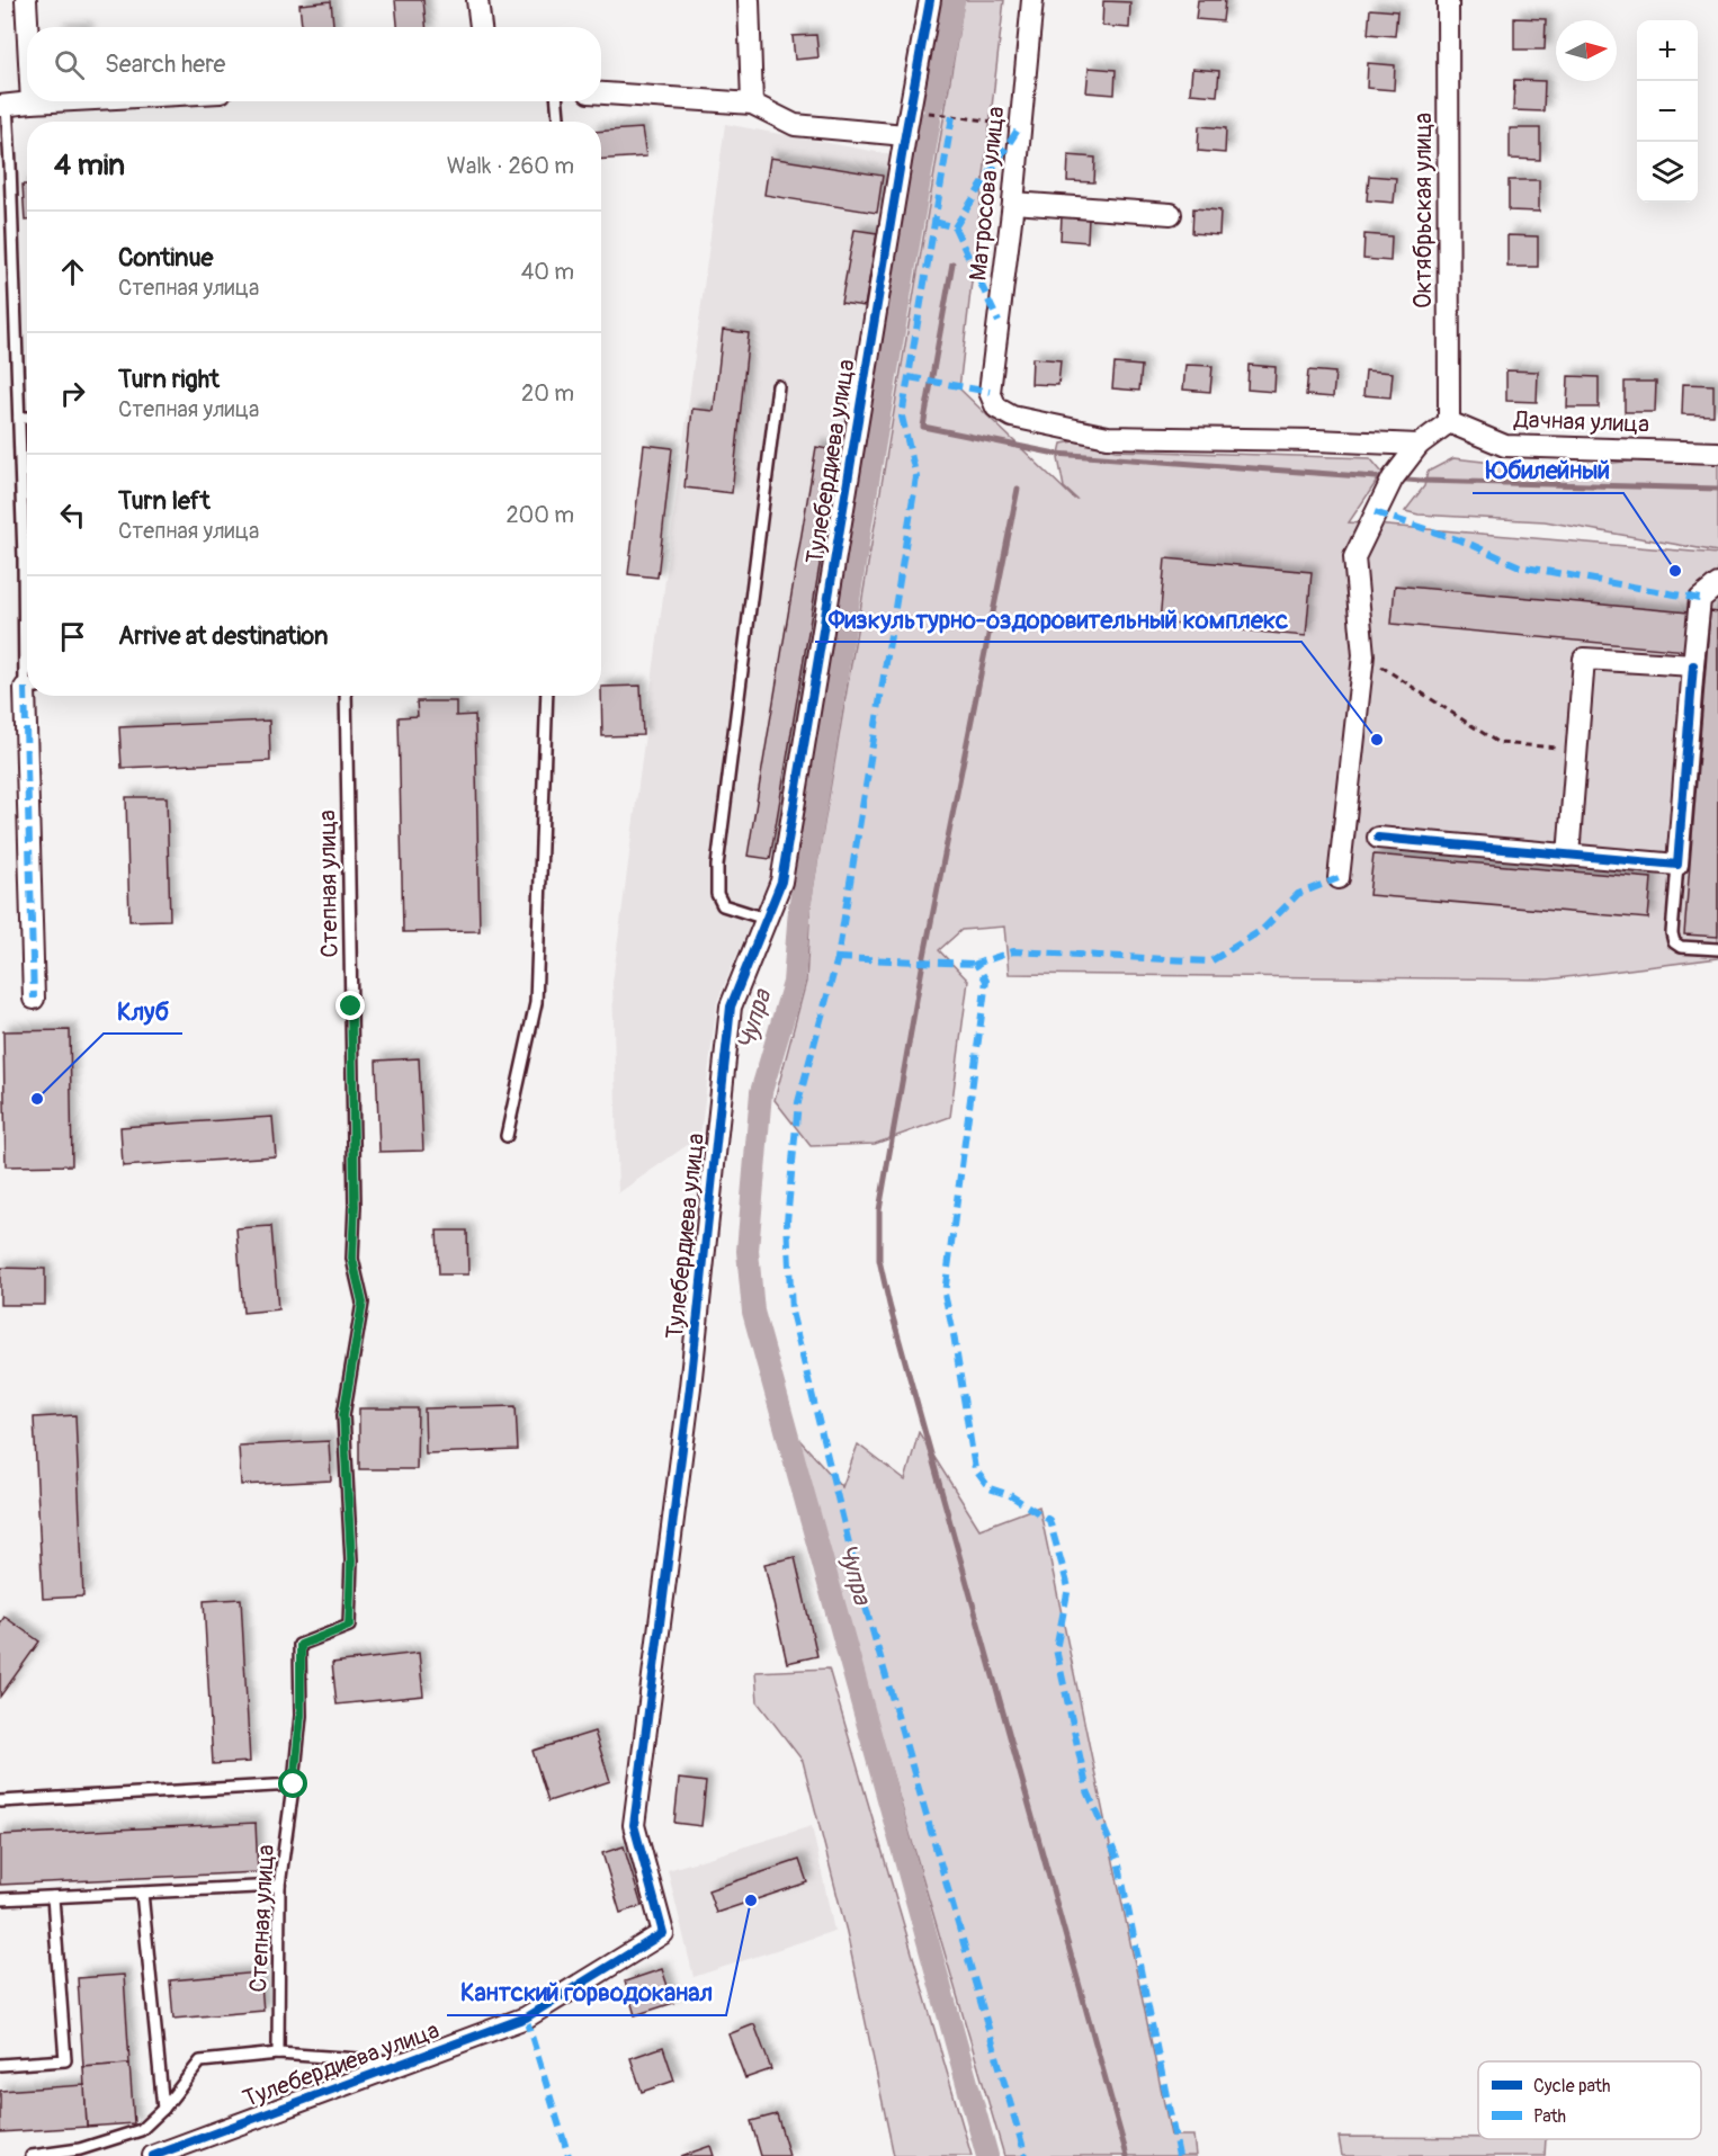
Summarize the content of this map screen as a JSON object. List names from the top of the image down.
{
  "streets": {
    "street": [
      "Матросова улица",
      "Октябрьская улица",
      "Дачная улица",
      "Тулебердиева улица"
    ],
    "lane": ["Степная улица"]
  },
  "crossings": [
    ["Октябрьская улица", "Дачная улица"]
  ],
  "water": ["Чупра"],
  "places": [
    "Юбилейный",
    "Физкультурно-оздоровительный комплекс",
    "Клуб",
    "Кантский горводоканал"
  ],
  "legend": ["Cycle path", "Path"],
  "north": "right",
  "page": {
    "map_buttons": ["+", "−"],
    "search": "Search here",
    "heading": ["4 min", "Walk · 260 m"],
    "list": [
      ["Continue", "Степная улица", "40 m"],
      ["Turn right", "Степная улица", "20 m"],
      ["Turn left", "Степная улица", "200 m"],
      "Arrive at destination"
    ]
  }
}
